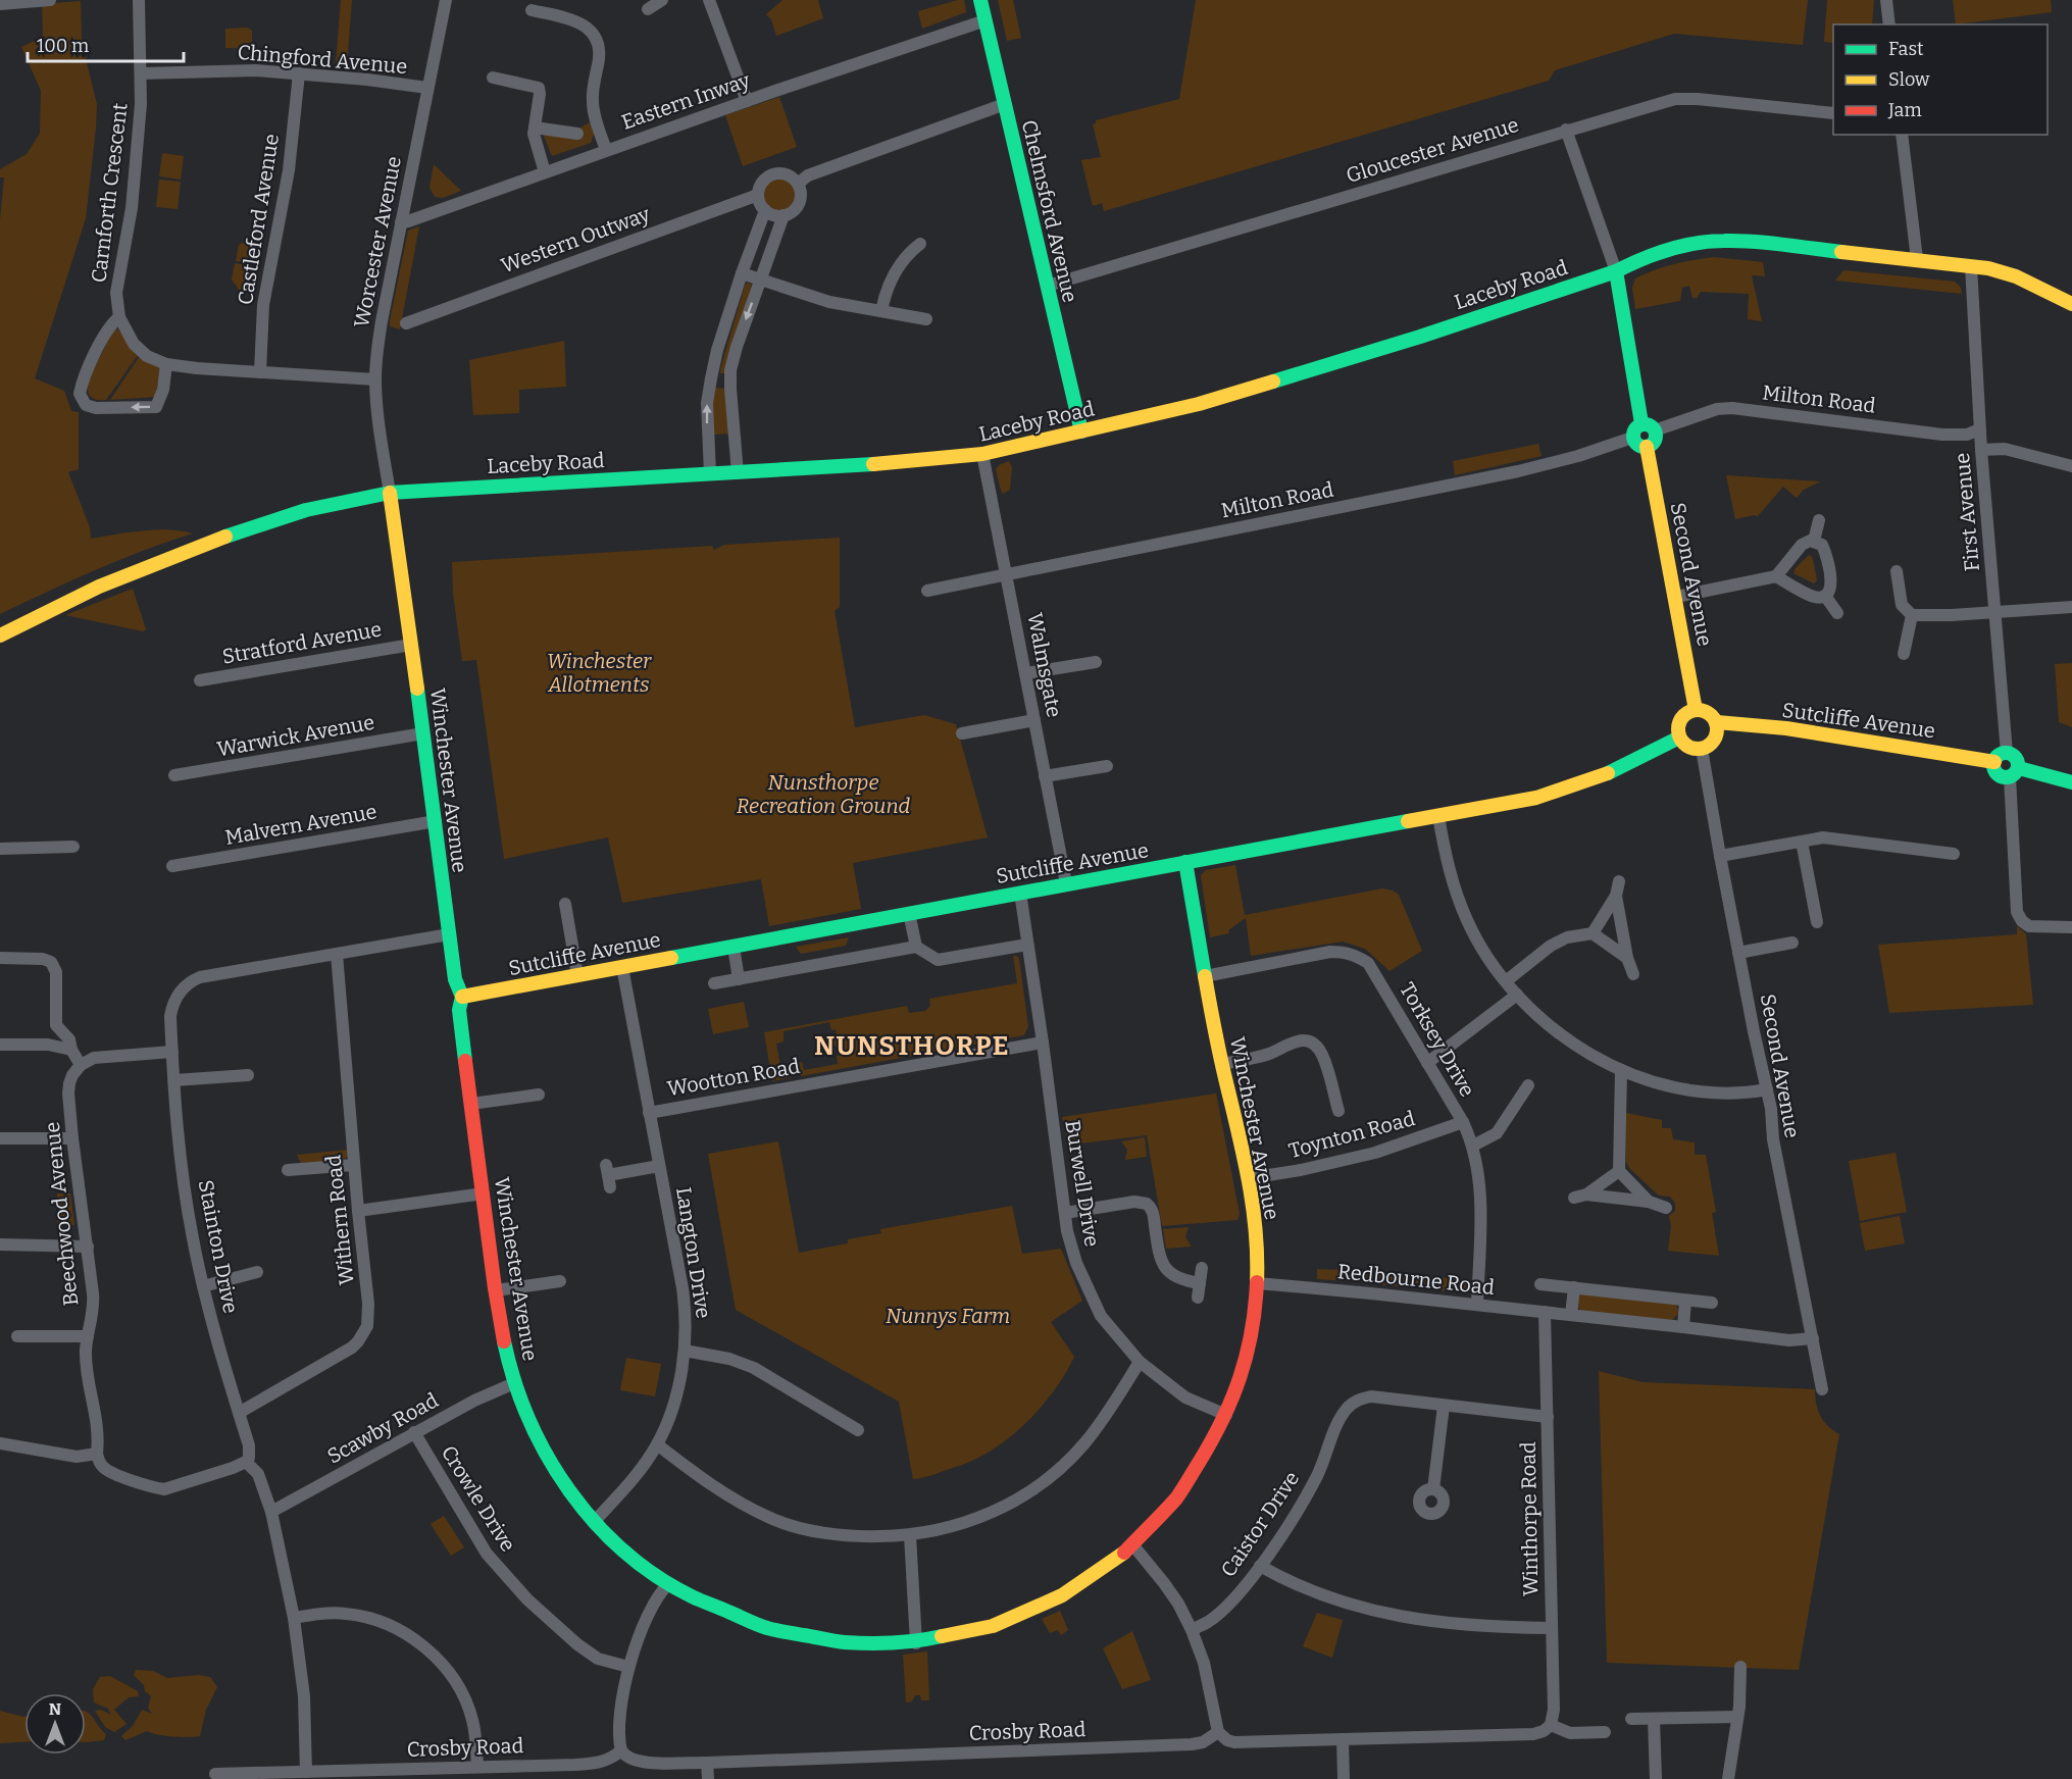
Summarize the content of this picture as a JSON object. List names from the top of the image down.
{
  "streets": {
    "main road": [
      "Chelmsford Avenue",
      "Laceby Road",
      "Second Avenue",
      "Sutcliffe Avenue",
      "Winchester Avenue"
    ],
    "street": [
      "Chingford Avenue",
      "Eastern Inway",
      "Gloucester Avenue",
      "Carnforth Crescent",
      "Castleford Avenue",
      "Western Outway",
      "Worcester Avenue",
      "Milton Road",
      "First Avenue",
      "Stratford Avenue",
      "Walmsgate",
      "Warwick Avenue",
      "Malvern Avenue",
      "Torksey Drive",
      "Wootton Road",
      "Toynton Road",
      "Burwell Drive",
      "Beechwood Avenue",
      "Withern Road",
      "Stainton Drive",
      "Langton Drive",
      "Redbourne Road",
      "Scawby Road",
      "Crowle Drive",
      "Winthorpe Road",
      "Caistor Drive",
      "Crosby Road"
    ]
  },
  "crossings": [
    ["Chingford Avenue", "Carnforth Crescent"],
    ["Chingford Avenue", "Castleford Avenue"],
    ["Chingford Avenue", "Worcester Avenue"],
    ["Eastern Inway", "Chelmsford Avenue"],
    ["Eastern Inway", "Worcester Avenue"],
    ["Gloucester Avenue", "Chelmsford Avenue"],
    ["Carnforth Crescent", "Castleford Avenue"],
    ["Carnforth Crescent", "Worcester Avenue"],
    ["Chelmsford Avenue", "Laceby Road"],
    ["Worcester Avenue", "Laceby Road"],
    ["Worcester Avenue", "Winchester Avenue"],
    ["Laceby Road", "First Avenue"],
    ["Laceby Road", "Walmsgate"],
    ["Laceby Road", "Winchester Avenue"],
    ["Milton Road", "First Avenue"],
    ["Milton Road", "Second Avenue"],
    ["Milton Road", "Walmsgate"],
    ["First Avenue", "Sutcliffe Avenue"],
    ["Second Avenue", "Sutcliffe Avenue"],
    ["Second Avenue", "Redbourne Road"],
    ["Stratford Avenue", "Winchester Avenue"],
    ["Walmsgate", "Sutcliffe Avenue"],
    ["Sutcliffe Avenue", "Winchester Avenue"],
    ["Sutcliffe Avenue", "Burwell Drive"],
    ["Sutcliffe Avenue", "Langton Drive"],
    ["Warwick Avenue", "Winchester Avenue"],
    ["Winchester Avenue", "Malvern Avenue"],
    ["Winchester Avenue", "Torksey Drive"],
    ["Winchester Avenue", "Toynton Road"],
    ["Winchester Avenue", "Burwell Drive"],
    ["Winchester Avenue", "Stainton Drive"],
    ["Winchester Avenue", "Langton Drive"],
    ["Winchester Avenue", "Redbourne Road"],
    ["Winchester Avenue", "Scawby Road"],
    ["Torksey Drive", "Toynton Road"],
    ["Torksey Drive", "Redbourne Road"],
    ["Wootton Road", "Burwell Drive"],
    ["Wootton Road", "Langton Drive"],
    ["Withern Road", "Stainton Drive"],
    ["Redbourne Road", "Winthorpe Road"],
    ["Scawby Road", "Crowle Drive"],
    ["Winthorpe Road", "Caistor Drive"]
  ],
  "districts": ["NUNSTHORPE"],
  "parks": ["Winchester Allotments", "Nunsthorpe Recreation Ground", "Nunnys Farm"],
  "legend": ["Fast", "Slow", "Jam"],
  "scale_bar": "100 m",
  "north": "top"
}
